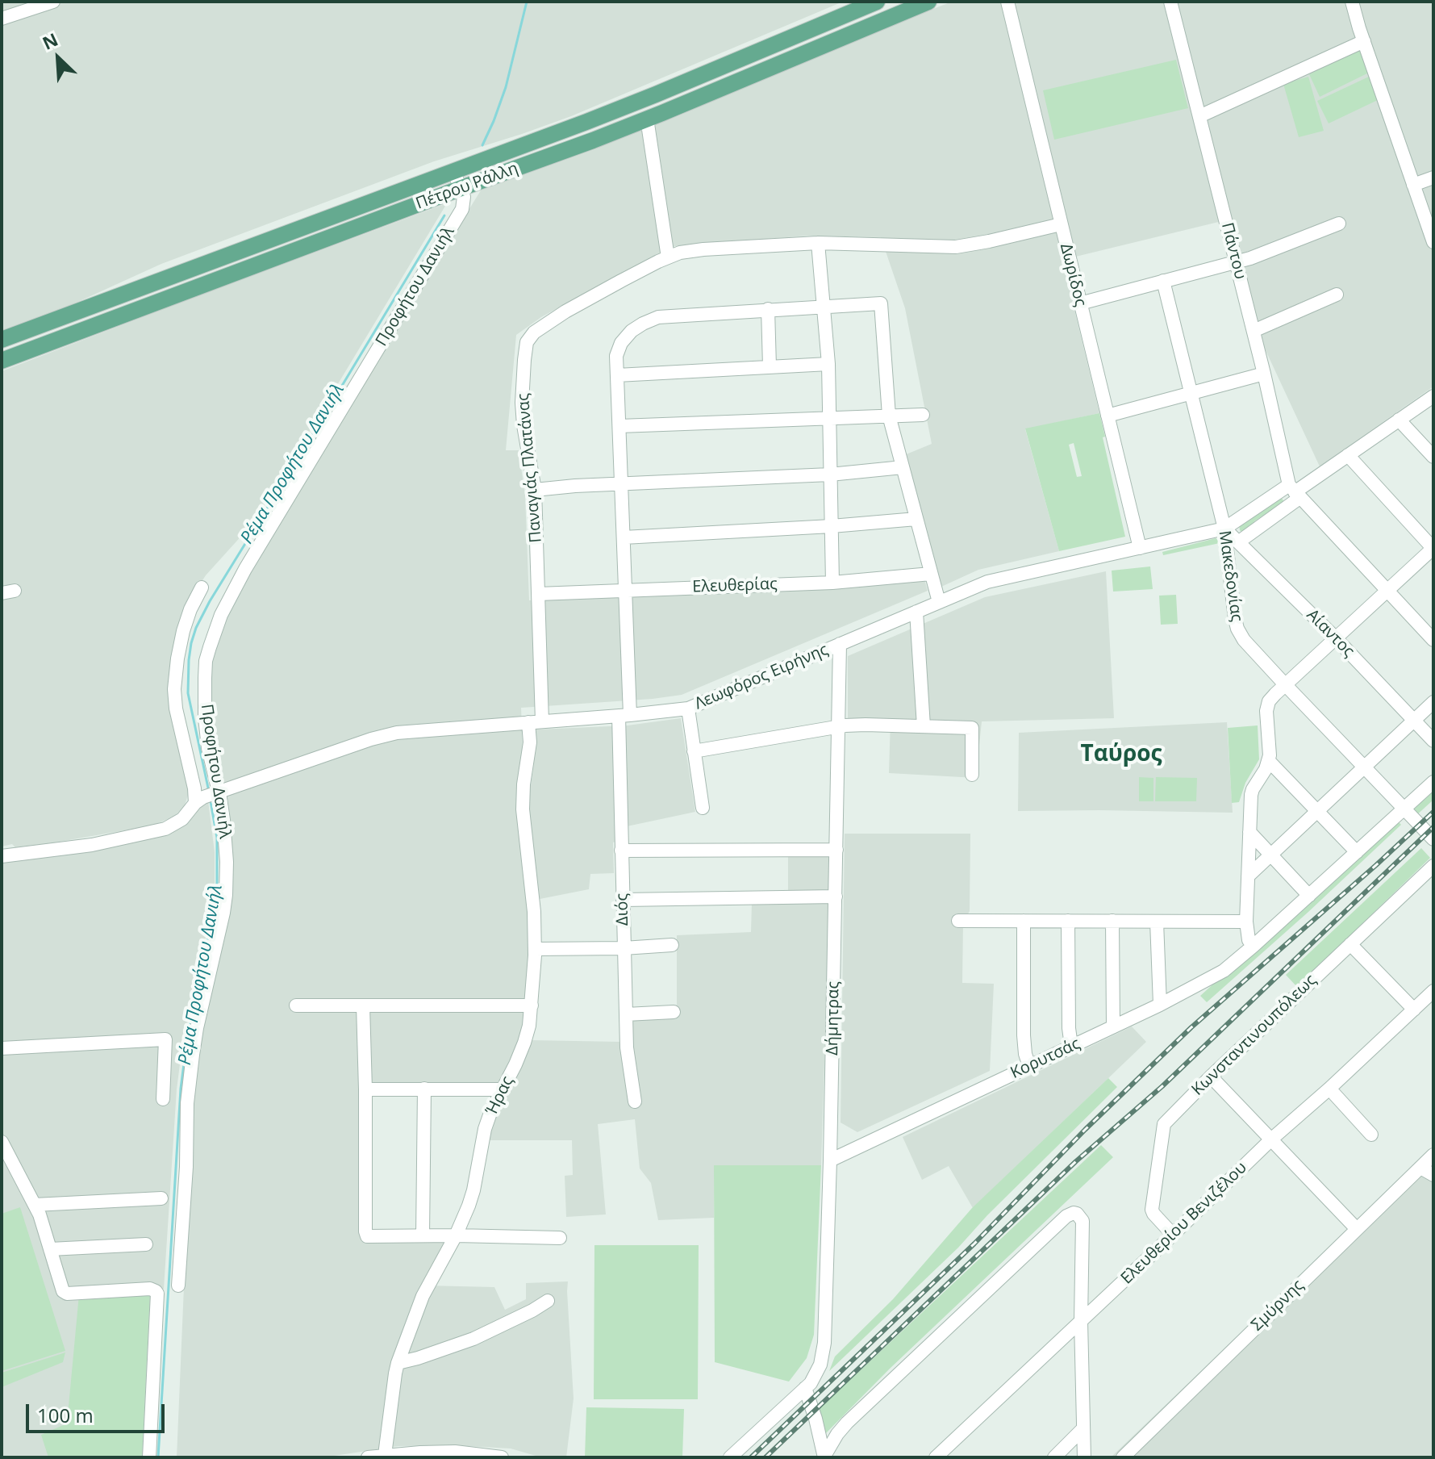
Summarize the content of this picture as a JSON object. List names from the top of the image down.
{
  "streets": {
    "main road": ["Πέτρου Ράλλη"],
    "street": [
      "Πάντου",
      "Δωρίδος",
      "Προφήτου Δανιήλ",
      "Παναγιάς Πλατάνας",
      "Μακεδονίας",
      "Ελευθερίας",
      "Αίαντος",
      "Λεωφόρος Ειρήνης",
      "Διός",
      "Δήμητρας",
      "Κωνσταντινουπόλεως",
      "Κορυτσάς",
      "Ήρας",
      "Ελευθερίου Βενιζέλου",
      "Σμύρνης"
    ]
  },
  "crossings": [
    ["Πέτρου Ράλλη", "Προφήτου Δανιήλ"],
    ["Δωρίδος", "Λεωφόρος Ειρήνης"],
    ["Προφήτου Δανιήλ", "Λεωφόρος Ειρήνης"],
    ["Παναγιάς Πλατάνας", "Ελευθερίας"],
    ["Παναγιάς Πλατάνας", "Λεωφόρος Ειρήνης"],
    ["Μακεδονίας", "Αίαντος"],
    ["Μακεδονίας", "Λεωφόρος Ειρήνης"],
    ["Ελευθερίας", "Διός"],
    ["Αίαντος", "Λεωφόρος Ειρήνης"],
    ["Λεωφόρος Ειρήνης", "Διός"],
    ["Λεωφόρος Ειρήνης", "Δήμητρας"],
    ["Λεωφόρος Ειρήνης", "Ήρας"],
    ["Δήμητρας", "Κορυτσάς"],
    ["Κωνσταντινουπόλεως", "Ελευθερίου Βενιζέλου"]
  ],
  "districts": ["Ταύρος"],
  "water": ["Ρέμα Προφήτου Δανιήλ"],
  "scale_bar": "100 m",
  "north": "top left"
}
